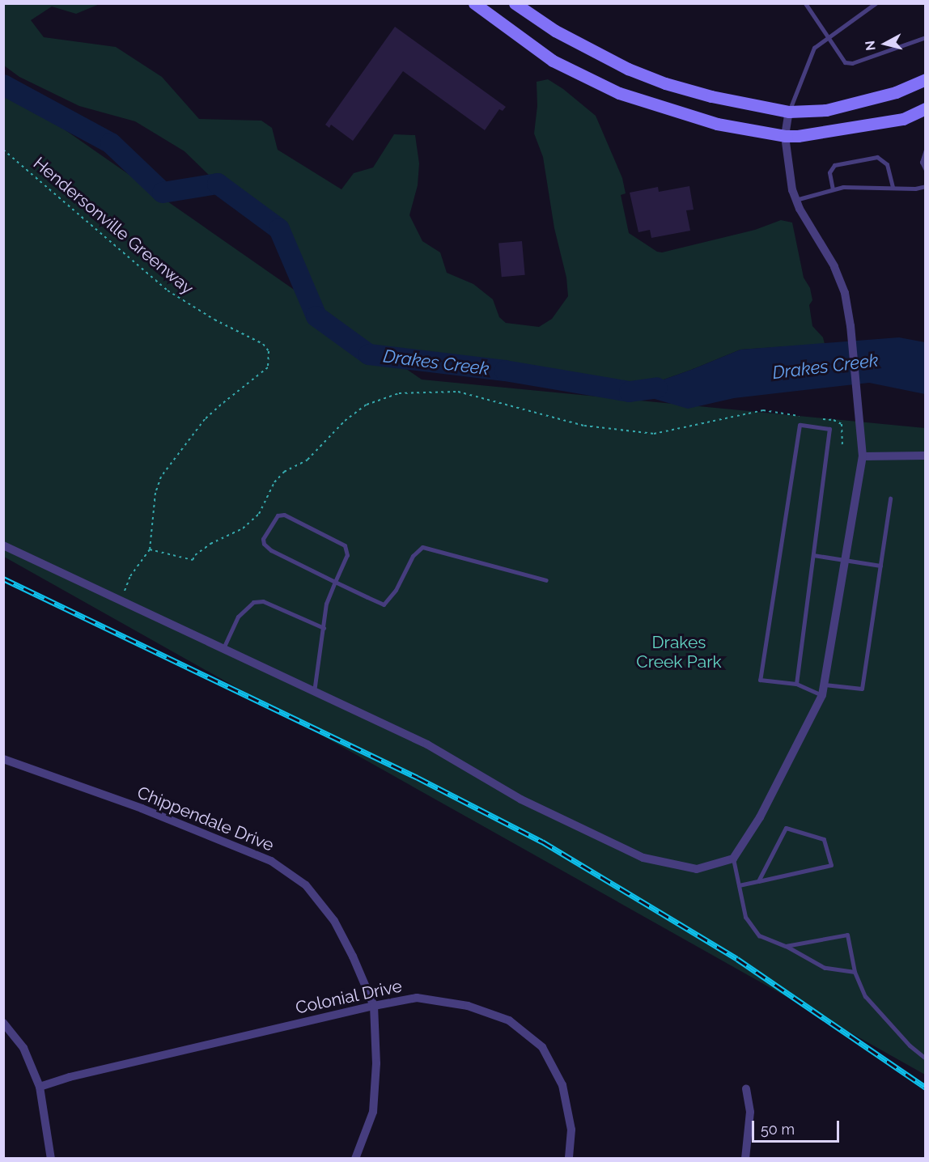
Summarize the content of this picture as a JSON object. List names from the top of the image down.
{
  "streets": {
    "street": ["Chippendale Drive", "Colonial Drive"],
    "path": ["Hendersonville Greenway"]
  },
  "crossings": [
    ["Chippendale Drive", "Colonial Drive"]
  ],
  "water": ["Drakes Creek"],
  "parks": ["Drakes Creek Park"],
  "scale_bar": "50 m",
  "north": "left"
}
